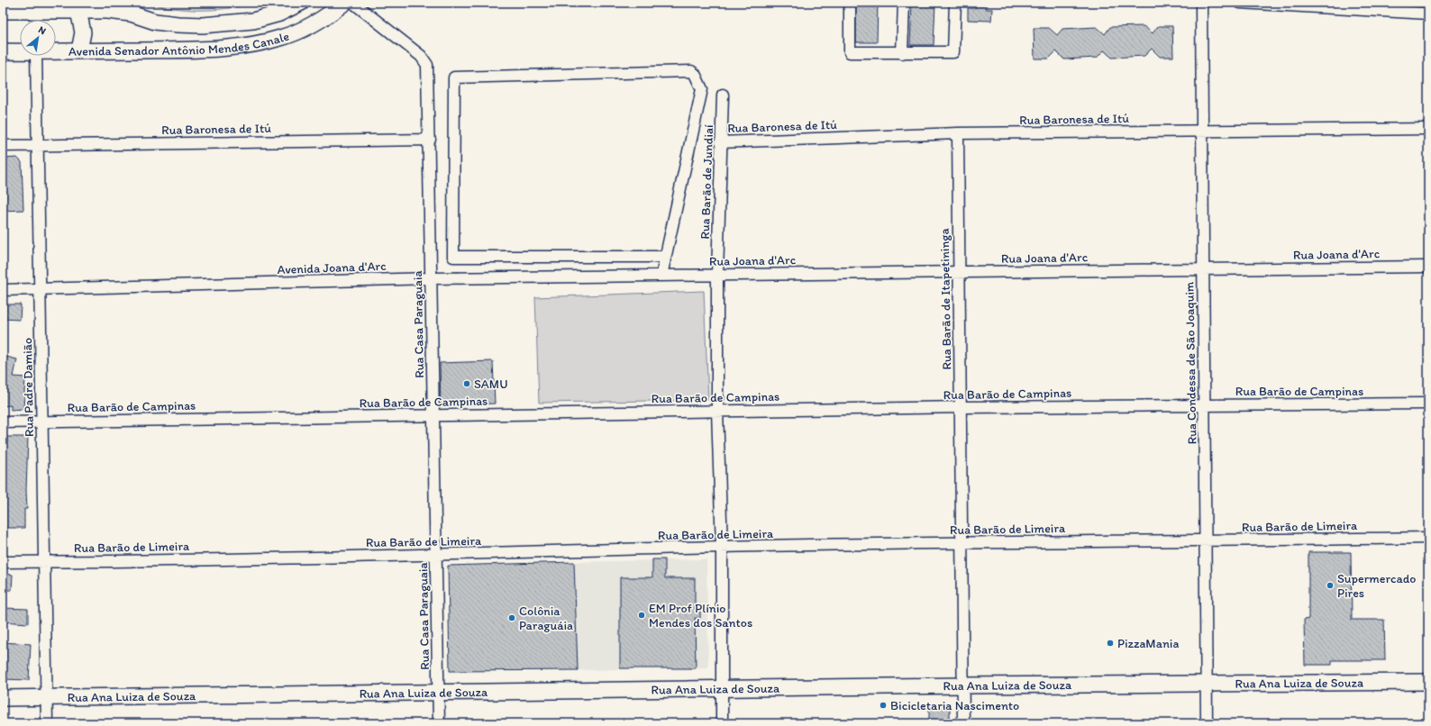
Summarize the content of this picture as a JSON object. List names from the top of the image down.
{
  "streets": {
    "street": [
      "Avenida Senador Antônio Mendes Canale",
      "Rua Baronesa de Itú",
      "Rua Barão de Jundiaí",
      "Rua Joana d'Arc",
      "Avenida Joana d'Arc",
      "Rua Barão de Itapetininga",
      "Rua Casa Paraguaia",
      "Rua Condessa de São Joaquim",
      "Rua Padre Damião",
      "Rua Barão de Campinas",
      "Rua Barão de Limeira",
      "Rua Ana Luiza de Souza"
    ]
  },
  "crossings": [
    ["Rua Baronesa de Itú", "Rua Barão de Jundiaí"],
    ["Rua Baronesa de Itú", "Rua Barão de Itapetininga"],
    ["Rua Baronesa de Itú", "Rua Casa Paraguaia"],
    ["Rua Baronesa de Itú", "Rua Condessa de São Joaquim"],
    ["Rua Baronesa de Itú", "Rua Padre Damião"],
    ["Rua Barão de Jundiaí", "Rua Joana d'Arc"],
    ["Rua Barão de Jundiaí", "Rua Barão de Campinas"],
    ["Rua Barão de Jundiaí", "Rua Barão de Limeira"],
    ["Rua Barão de Jundiaí", "Rua Ana Luiza de Souza"],
    ["Rua Joana d'Arc", "Avenida Joana d'Arc"],
    ["Rua Joana d'Arc", "Rua Barão de Itapetininga"],
    ["Rua Joana d'Arc", "Rua Condessa de São Joaquim"],
    ["Avenida Joana d'Arc", "Rua Casa Paraguaia"],
    ["Avenida Joana d'Arc", "Rua Padre Damião"],
    ["Rua Barão de Itapetininga", "Rua Barão de Campinas"],
    ["Rua Barão de Itapetininga", "Rua Barão de Limeira"],
    ["Rua Barão de Itapetininga", "Rua Ana Luiza de Souza"],
    ["Rua Casa Paraguaia", "Rua Barão de Campinas"],
    ["Rua Casa Paraguaia", "Rua Barão de Limeira"],
    ["Rua Casa Paraguaia", "Rua Ana Luiza de Souza"],
    ["Rua Condessa de São Joaquim", "Rua Barão de Campinas"],
    ["Rua Condessa de São Joaquim", "Rua Barão de Limeira"],
    ["Rua Condessa de São Joaquim", "Rua Ana Luiza de Souza"],
    ["Rua Padre Damião", "Rua Barão de Campinas"],
    ["Rua Padre Damião", "Rua Barão de Limeira"],
    ["Rua Padre Damião", "Rua Ana Luiza de Souza"]
  ],
  "places": [
    "SAMU",
    "Supermercado Pires",
    "EM Prof Plínio Mendes dos Santos",
    "Colônia Paraguáia",
    "PizzaMania",
    "Bicicletaria Nascimento"
  ],
  "north": "top right"
}
